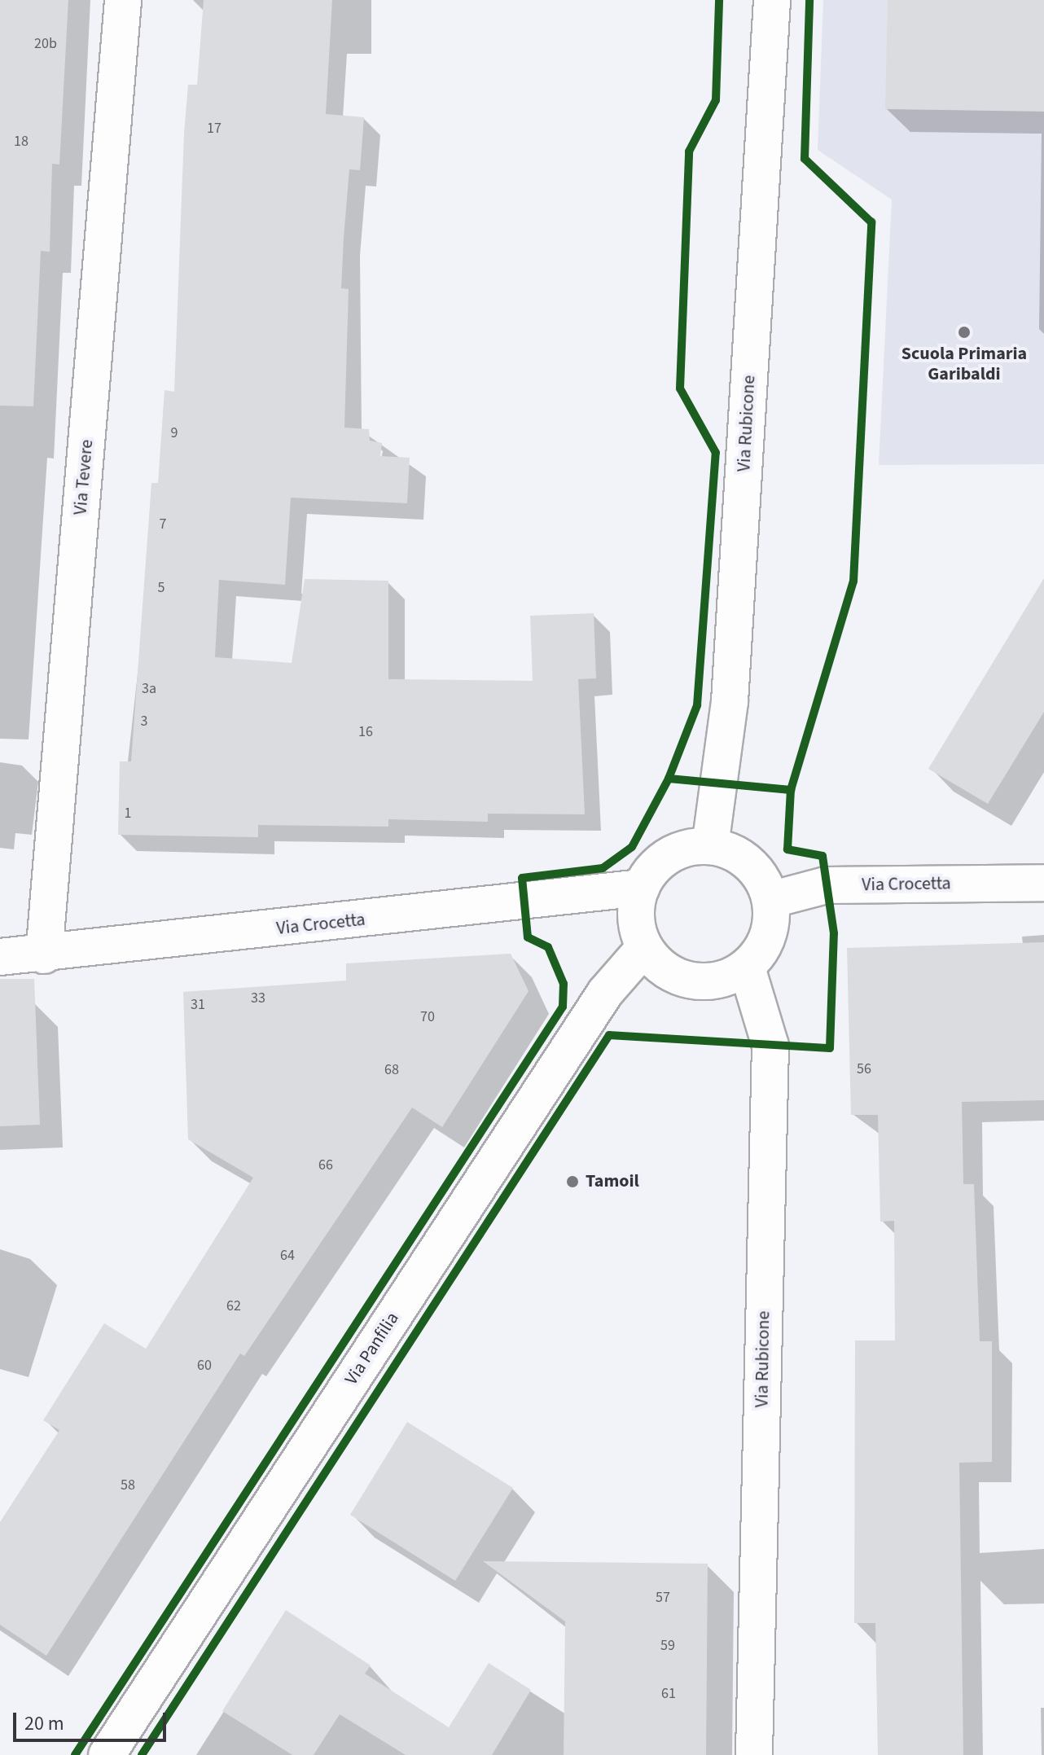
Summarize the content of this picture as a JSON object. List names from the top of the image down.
{
  "streets": {
    "street": [
      "Via Rubicone",
      "Via Tevere",
      "Via Crocetta",
      "Via Panfilia"
    ]
  },
  "crossings": [
    ["Via Rubicone", "Via Crocetta"],
    ["Via Rubicone", "Via Panfilia"],
    ["Via Tevere", "Via Crocetta"],
    ["Via Crocetta", "Via Panfilia"]
  ],
  "places": ["Scuola Primaria Garibaldi", "Tamoil"],
  "house_numbers": [
    "20b",
    "17",
    "18",
    "9",
    "7",
    "5",
    "3a",
    "3",
    "16",
    "1",
    "33",
    "31",
    "70",
    "56",
    "68",
    "66",
    "64",
    "62",
    "60",
    "58",
    "57",
    "59",
    "61"
  ],
  "scale_bar": "20 m"
}
